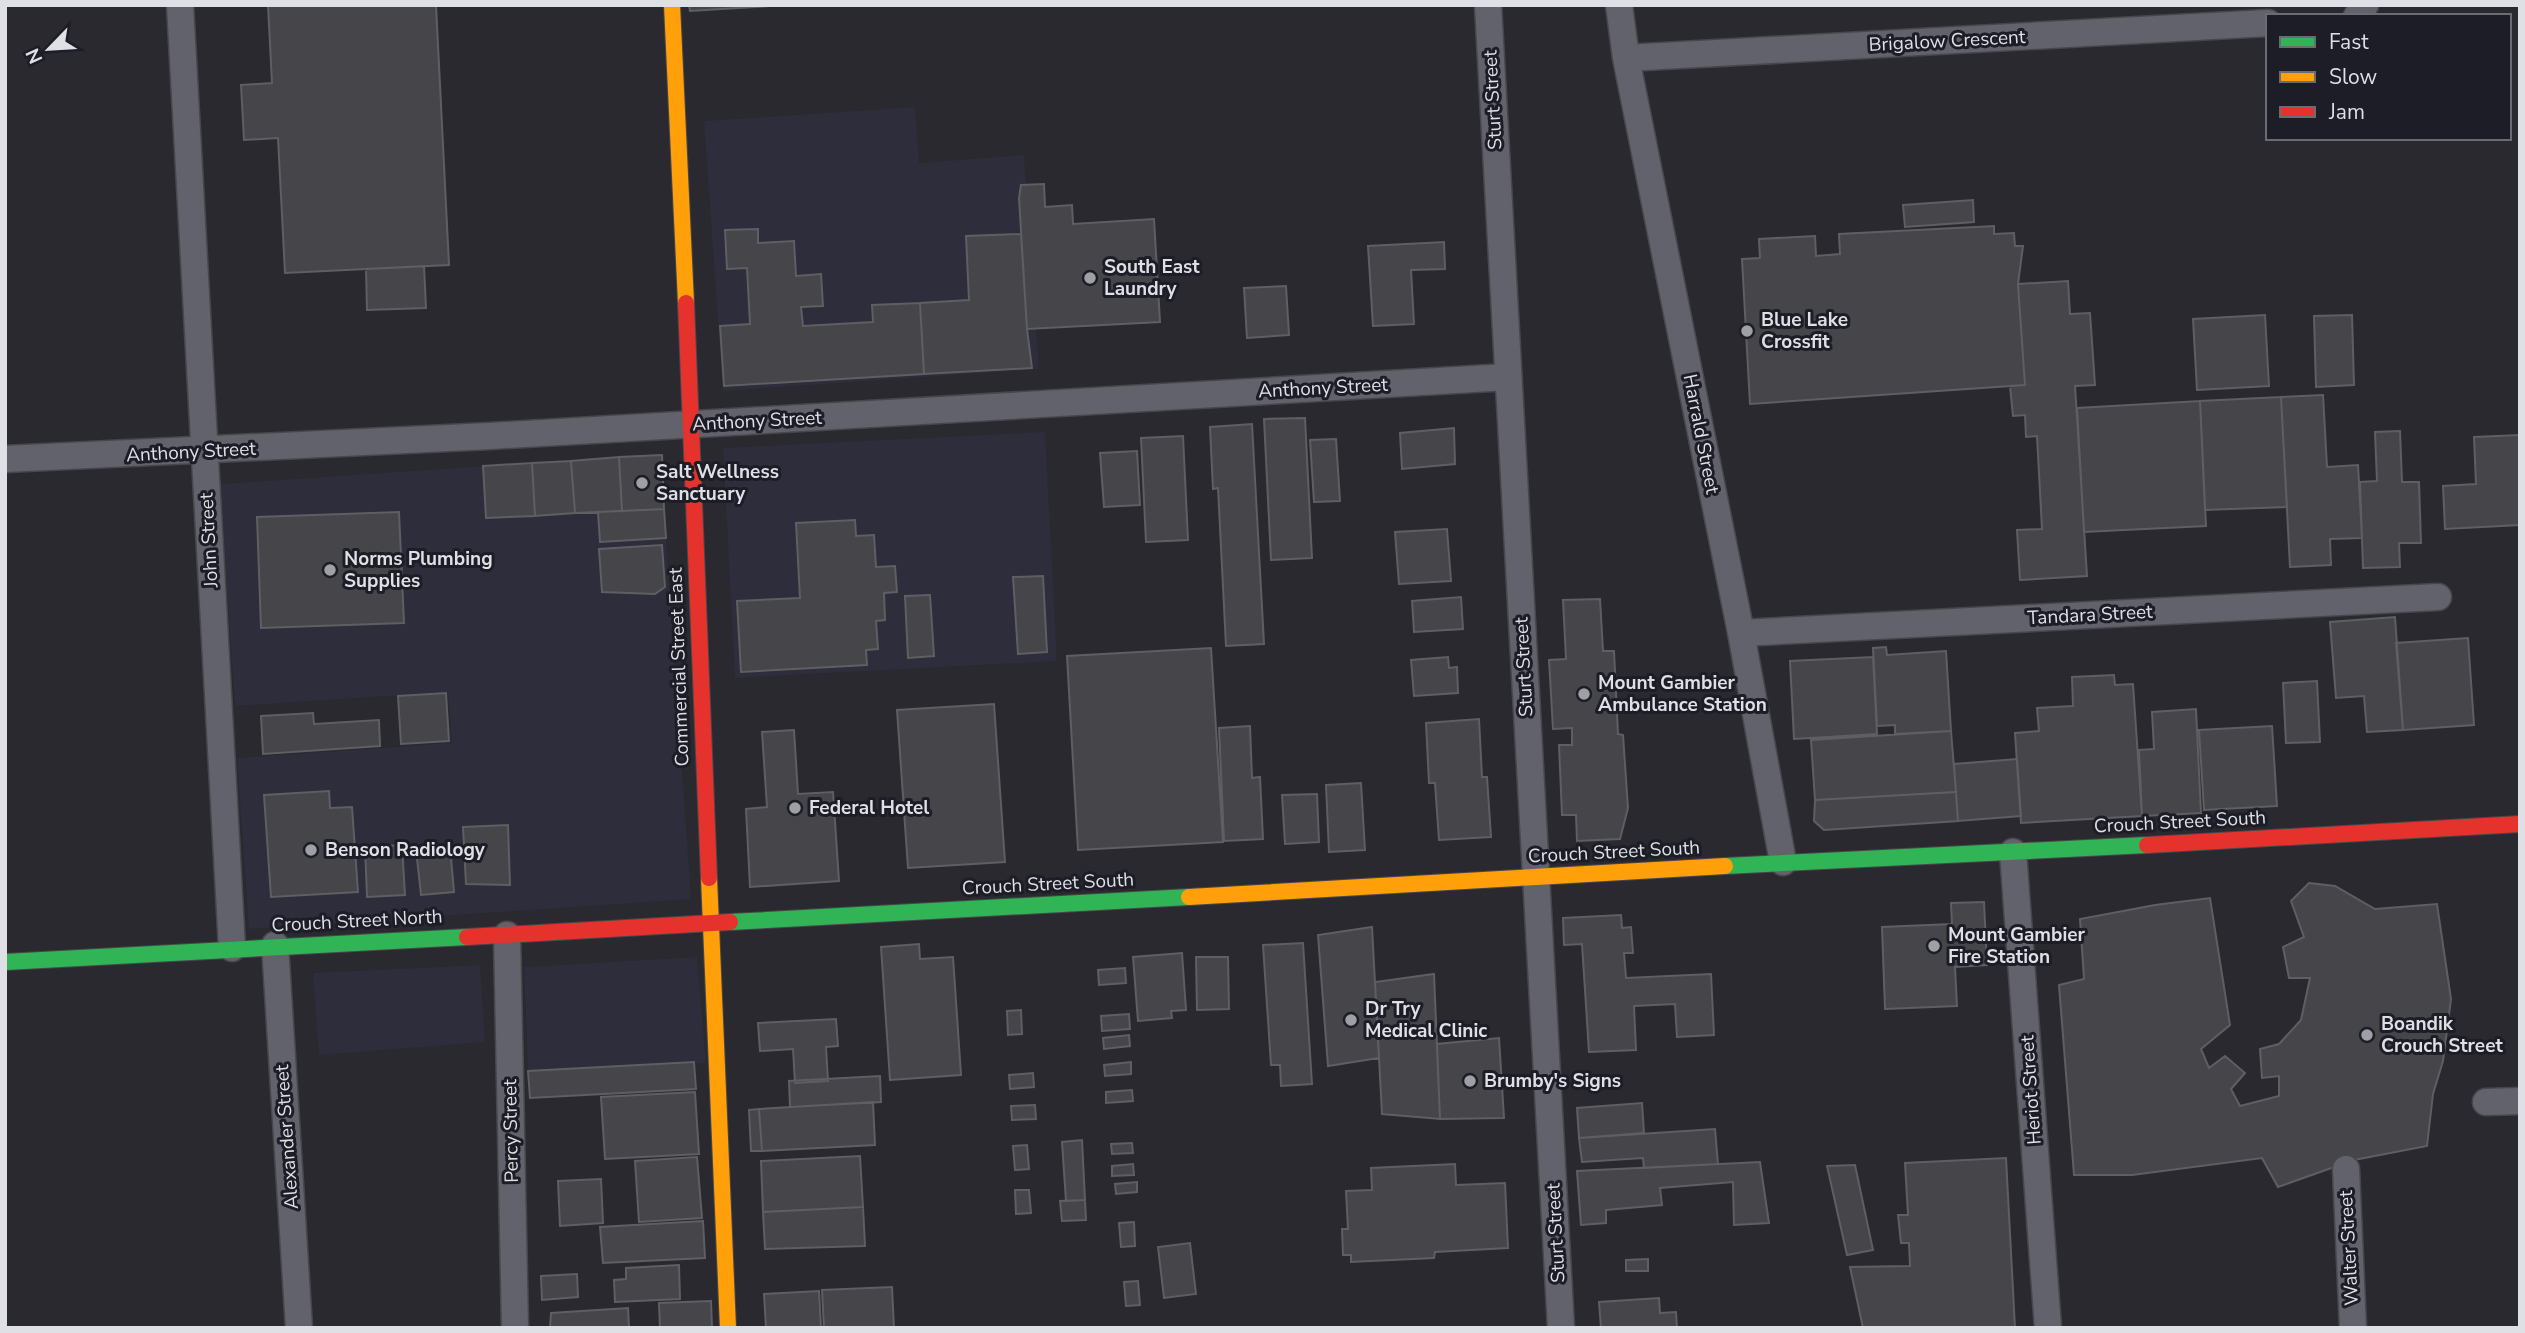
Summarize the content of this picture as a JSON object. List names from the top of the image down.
{
  "streets": {
    "street": [
      "Brigalow Crescent",
      "Sturt Street",
      "Anthony Street",
      "Harrald Street",
      "John Street",
      "Tandara Street",
      "Commercial Street East",
      "Crouch Street South",
      "Crouch Street North",
      "Heriot Street",
      "Percy Street",
      "Alexander Street",
      "Walter Street"
    ]
  },
  "crossings": [
    ["Brigalow Crescent", "Harrald Street"],
    ["Sturt Street", "Anthony Street"],
    ["Sturt Street", "Crouch Street South"],
    ["Anthony Street", "John Street"],
    ["Anthony Street", "Commercial Street East"],
    ["Harrald Street", "Tandara Street"],
    ["Harrald Street", "Crouch Street South"],
    ["John Street", "Crouch Street North"],
    ["Commercial Street East", "Crouch Street South"],
    ["Commercial Street East", "Crouch Street North"],
    ["Crouch Street South", "Crouch Street North"],
    ["Crouch Street South", "Heriot Street"],
    ["Crouch Street North", "Percy Street"],
    ["Crouch Street North", "Alexander Street"]
  ],
  "places": [
    "South East Laundry",
    "Blue Lake Crossfit",
    "Salt Wellness Sanctuary",
    "Norms Plumbing Supplies",
    "Mount Gambier Ambulance Station",
    "Federal Hotel",
    "Benson Radiology",
    "Mount Gambier Fire Station",
    "Dr Try Medical Clinic",
    "Boandik Crouch Street",
    "Brumby's Signs"
  ],
  "legend": ["Fast", "Slow", "Jam"],
  "north": "bottom left"
}
